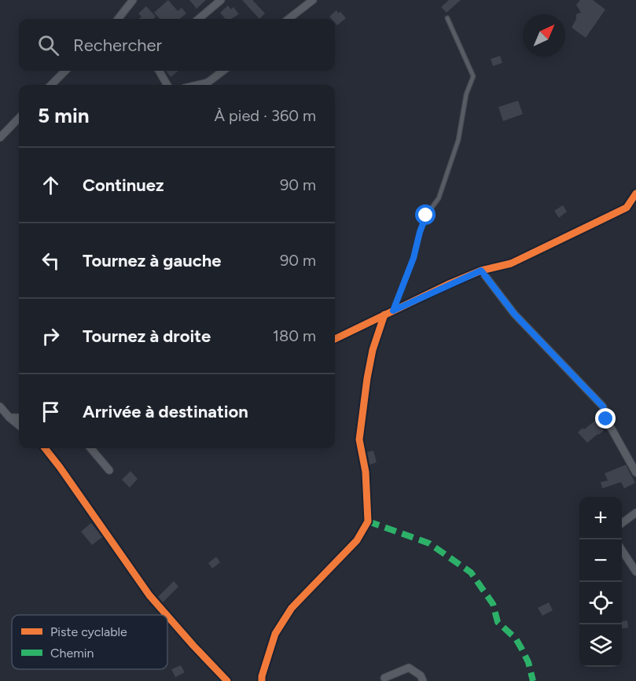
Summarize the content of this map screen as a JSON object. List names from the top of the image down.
{
  "legend": ["Piste cyclable", "Chemin"],
  "north": "top right",
  "page": {
    "search": "Rechercher",
    "heading": ["5 min", "À pied · 360 m"],
    "list": [
      ["Continuez", "90 m"],
      ["Tournez à gauche", "90 m"],
      ["Tournez à droite", "180 m"],
      "Arrivée à destination"
    ],
    "map_buttons": ["+", "−"]
  }
}
